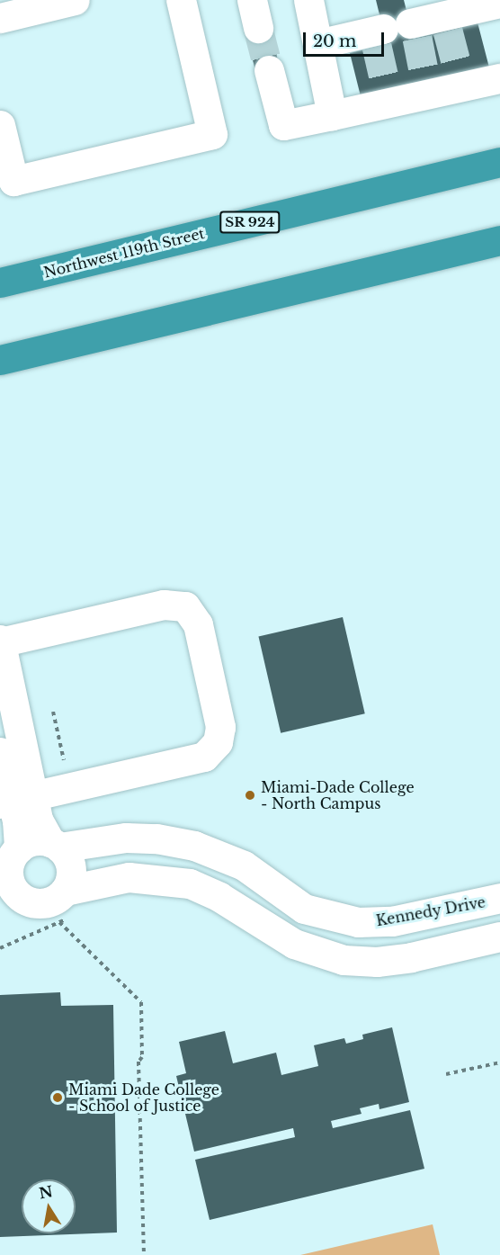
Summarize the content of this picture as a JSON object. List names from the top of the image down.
{
  "streets": {
    "highway": ["SR 924", "Northwest 119th Street"],
    "street": ["Kennedy Drive"]
  },
  "places": ["Miami-Dade College - North Campus", "Miami Dade College - School of Justice"],
  "scale_bar": "20 m",
  "north": "top"
}
